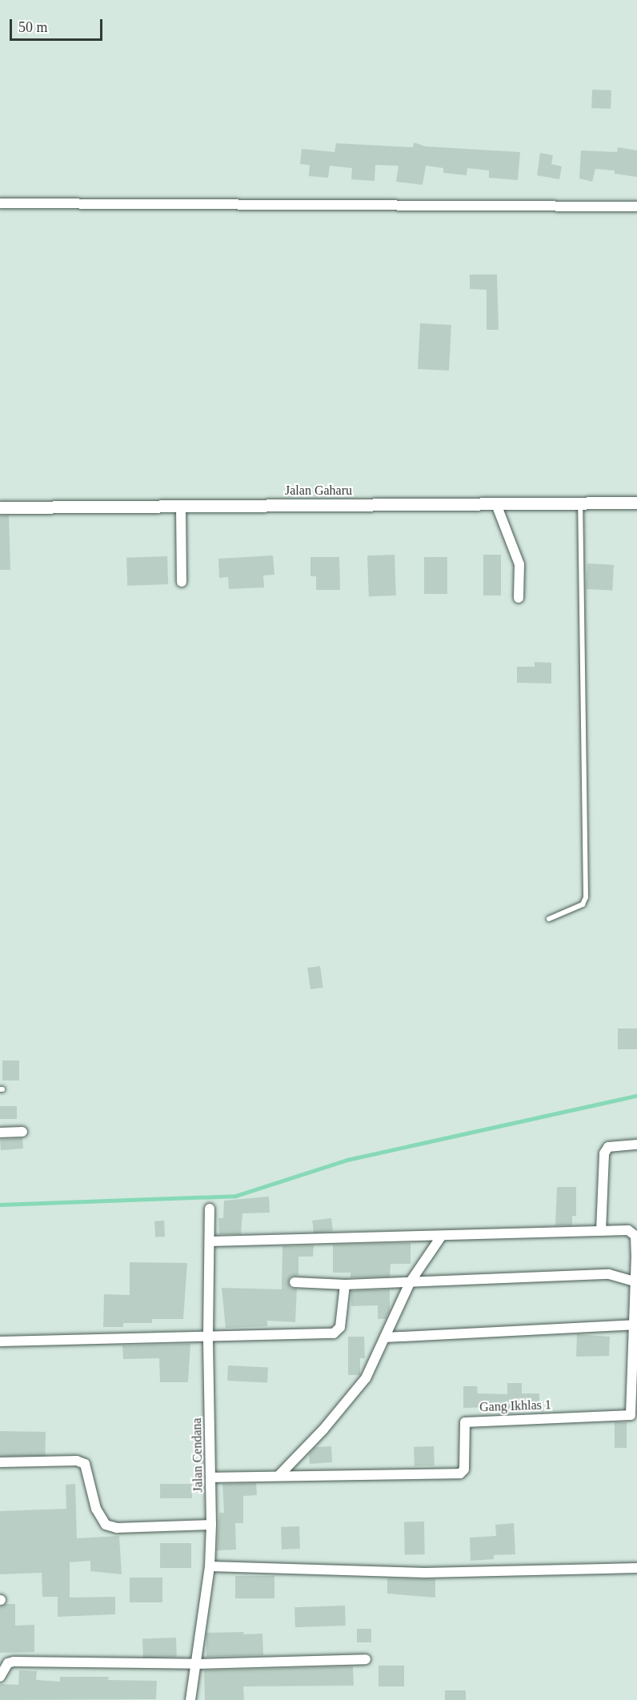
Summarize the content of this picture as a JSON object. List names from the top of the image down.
{
  "streets": {
    "street": ["Jalan Gaharu", "Gang Ikhlas 1", "Jalan Cendana"]
  },
  "crossings": [
    ["Gang Ikhlas 1", "Jalan Cendana"]
  ],
  "scale_bar": "50 m"
}
